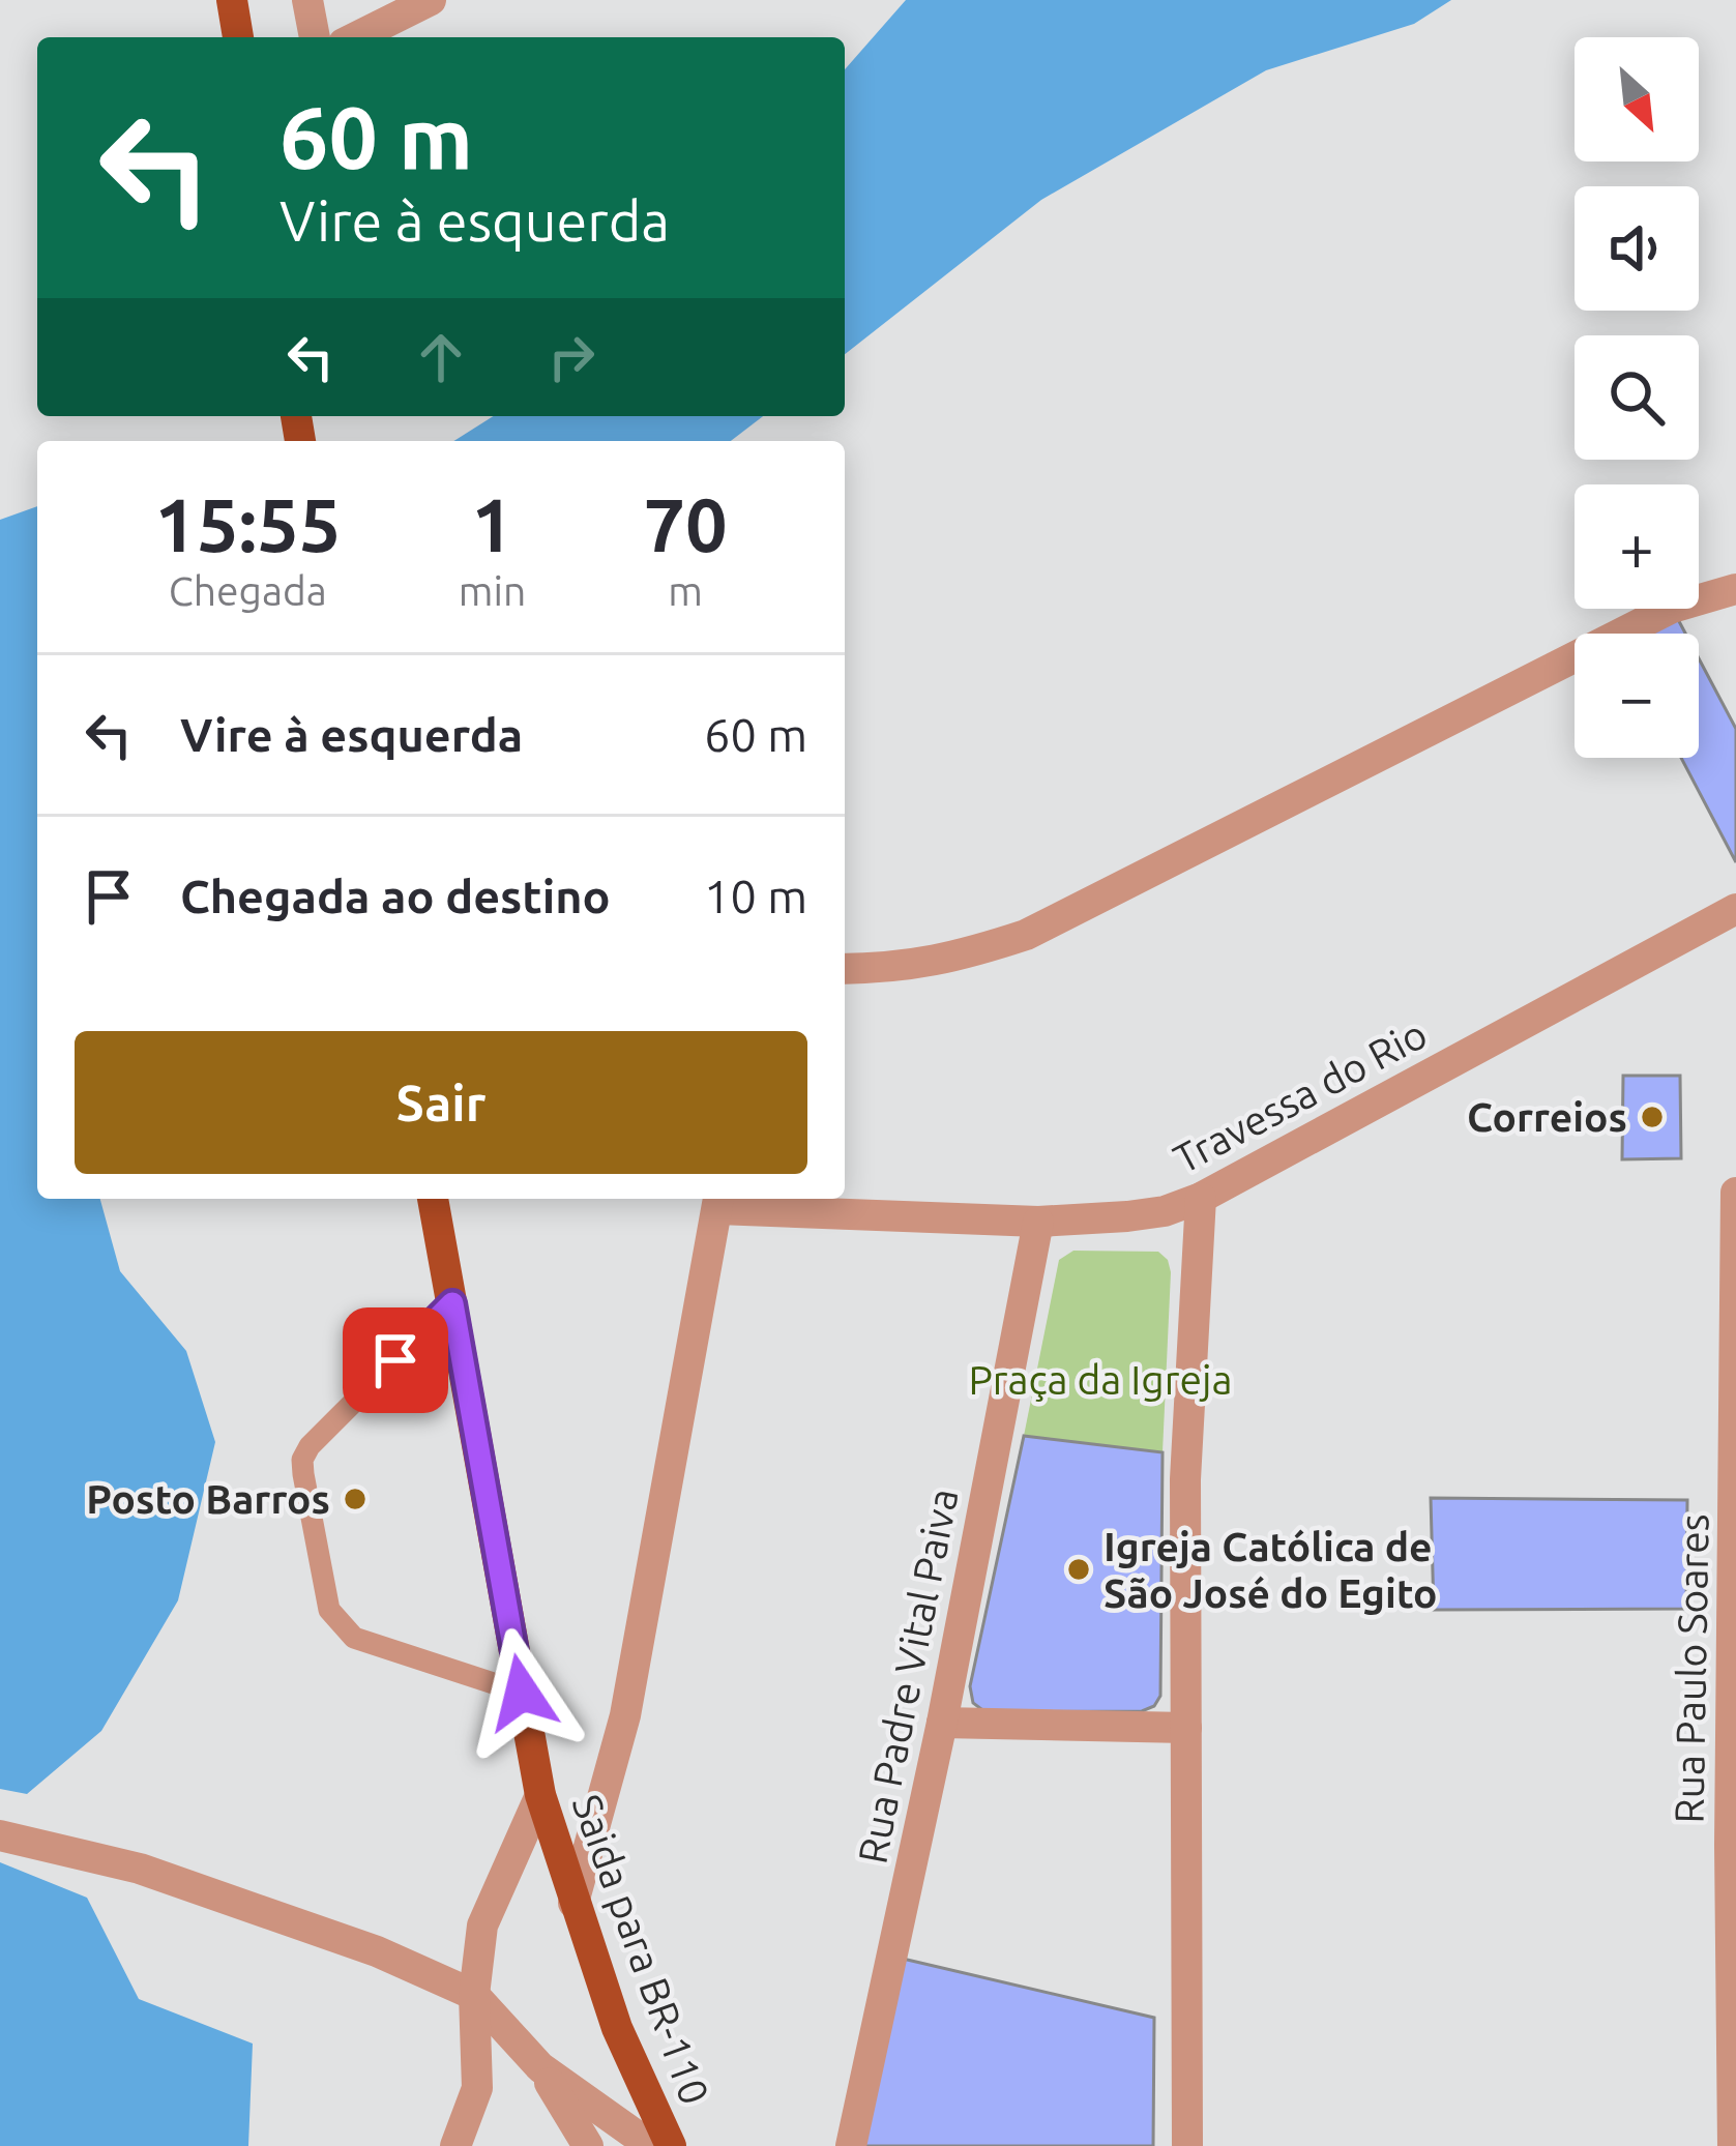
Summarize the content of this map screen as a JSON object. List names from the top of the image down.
{
  "streets": {
    "main road": ["Saida para BR-110"],
    "street": ["Travessa do Rio", "Rua Paulo Soares", "Rua Padre Vital Paiva"]
  },
  "crossings": [
    ["Travessa do Rio", "Rua Padre Vital Paiva"]
  ],
  "parks": ["Praça da Igreja"],
  "places": ["Correios", "Posto Barros", "Igreja Católica de São José do Egito"],
  "north": "bottom right",
  "page": {
    "map_buttons": ["+", "−"],
    "turn": ["60 m", "Vire à esquerda"],
    "eta": [
      "15:55",
      "Chegada",
      "1",
      "min",
      "70",
      "m"
    ],
    "list": [
      {
        "name": "Vire à esquerda",
        "value": "60 m"
      },
      {
        "name": "Chegada ao destino",
        "value": "10 m"
      }
    ],
    "buttons": "Sair"
  }
}
